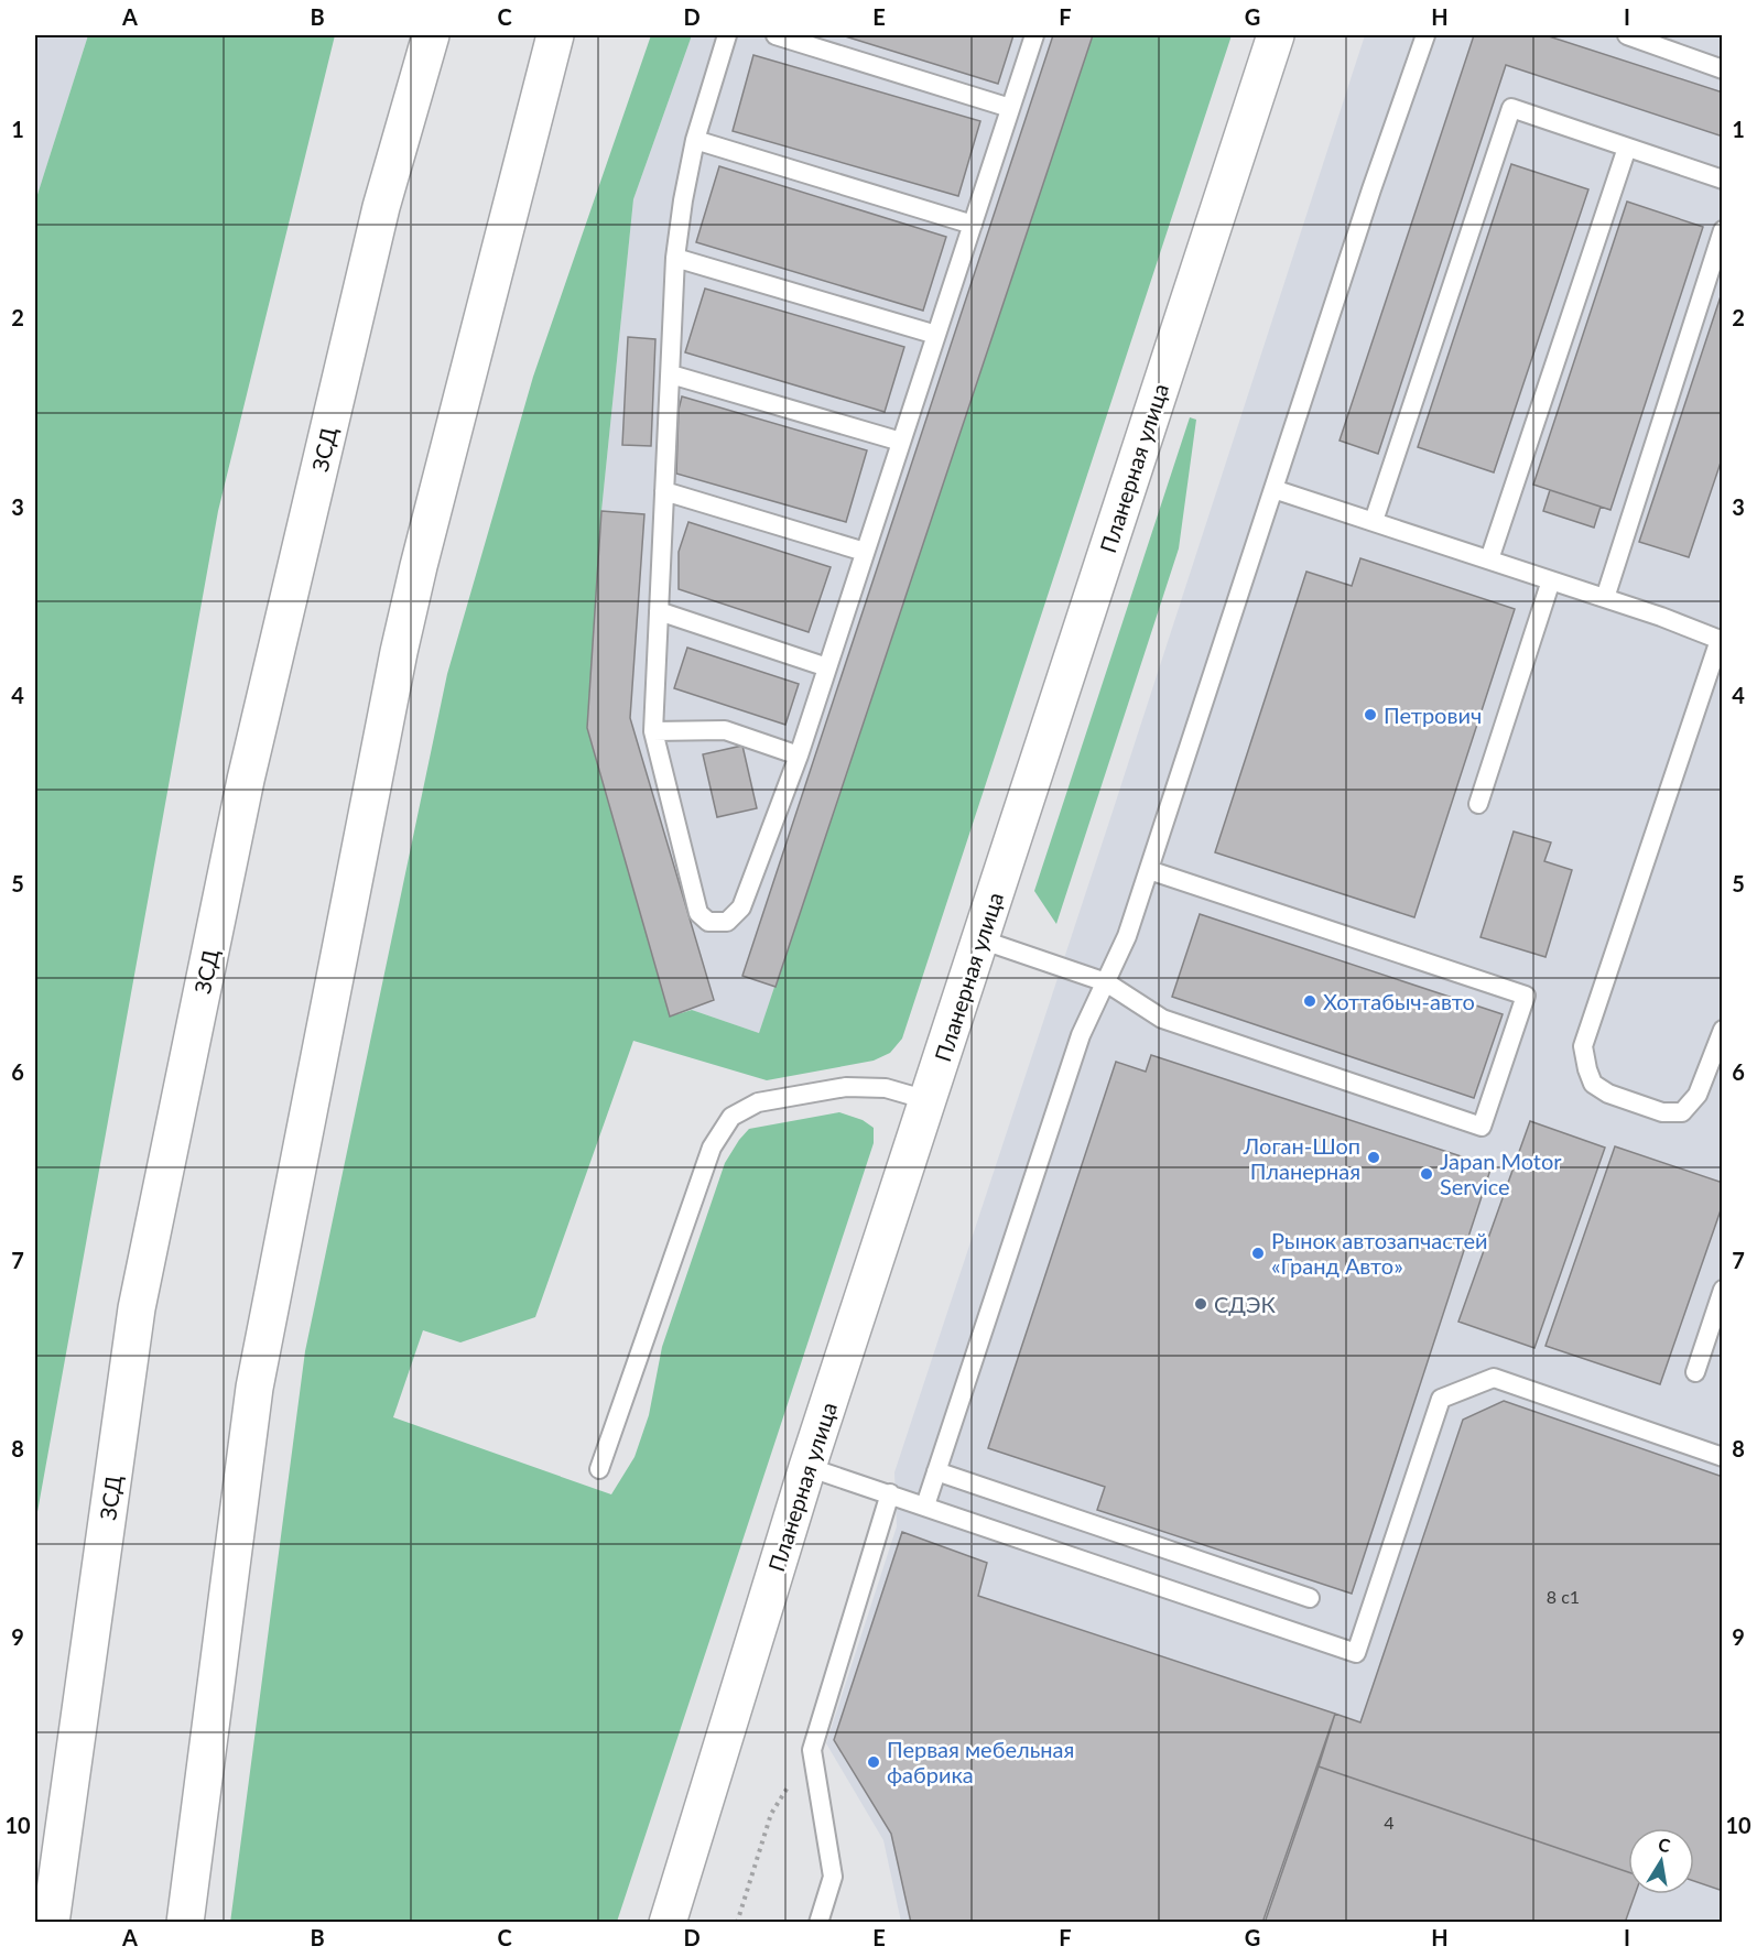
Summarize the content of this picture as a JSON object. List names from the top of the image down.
{
  "streets": {
    "main road": ["ЗСД", "Планерная улица"]
  },
  "places": [
    "Петрович",
    "Хоттабыч-авто",
    "Логан-Шоп Планерная",
    "Japan Motor Service",
    "Рынок автозапчастей «Гранд Авто»",
    "СДЭК",
    "Первая мебельная фабрика"
  ],
  "house_numbers": ["8 с1", "4"],
  "north": "top",
  "grid": {
    "columns": [
      "A",
      "B",
      "C",
      "D",
      "E",
      "F",
      "G",
      "H",
      "I"
    ],
    "rows": [
      "1",
      "2",
      "3",
      "4",
      "5",
      "6",
      "7",
      "8",
      "9",
      "10"
    ]
  }
}
